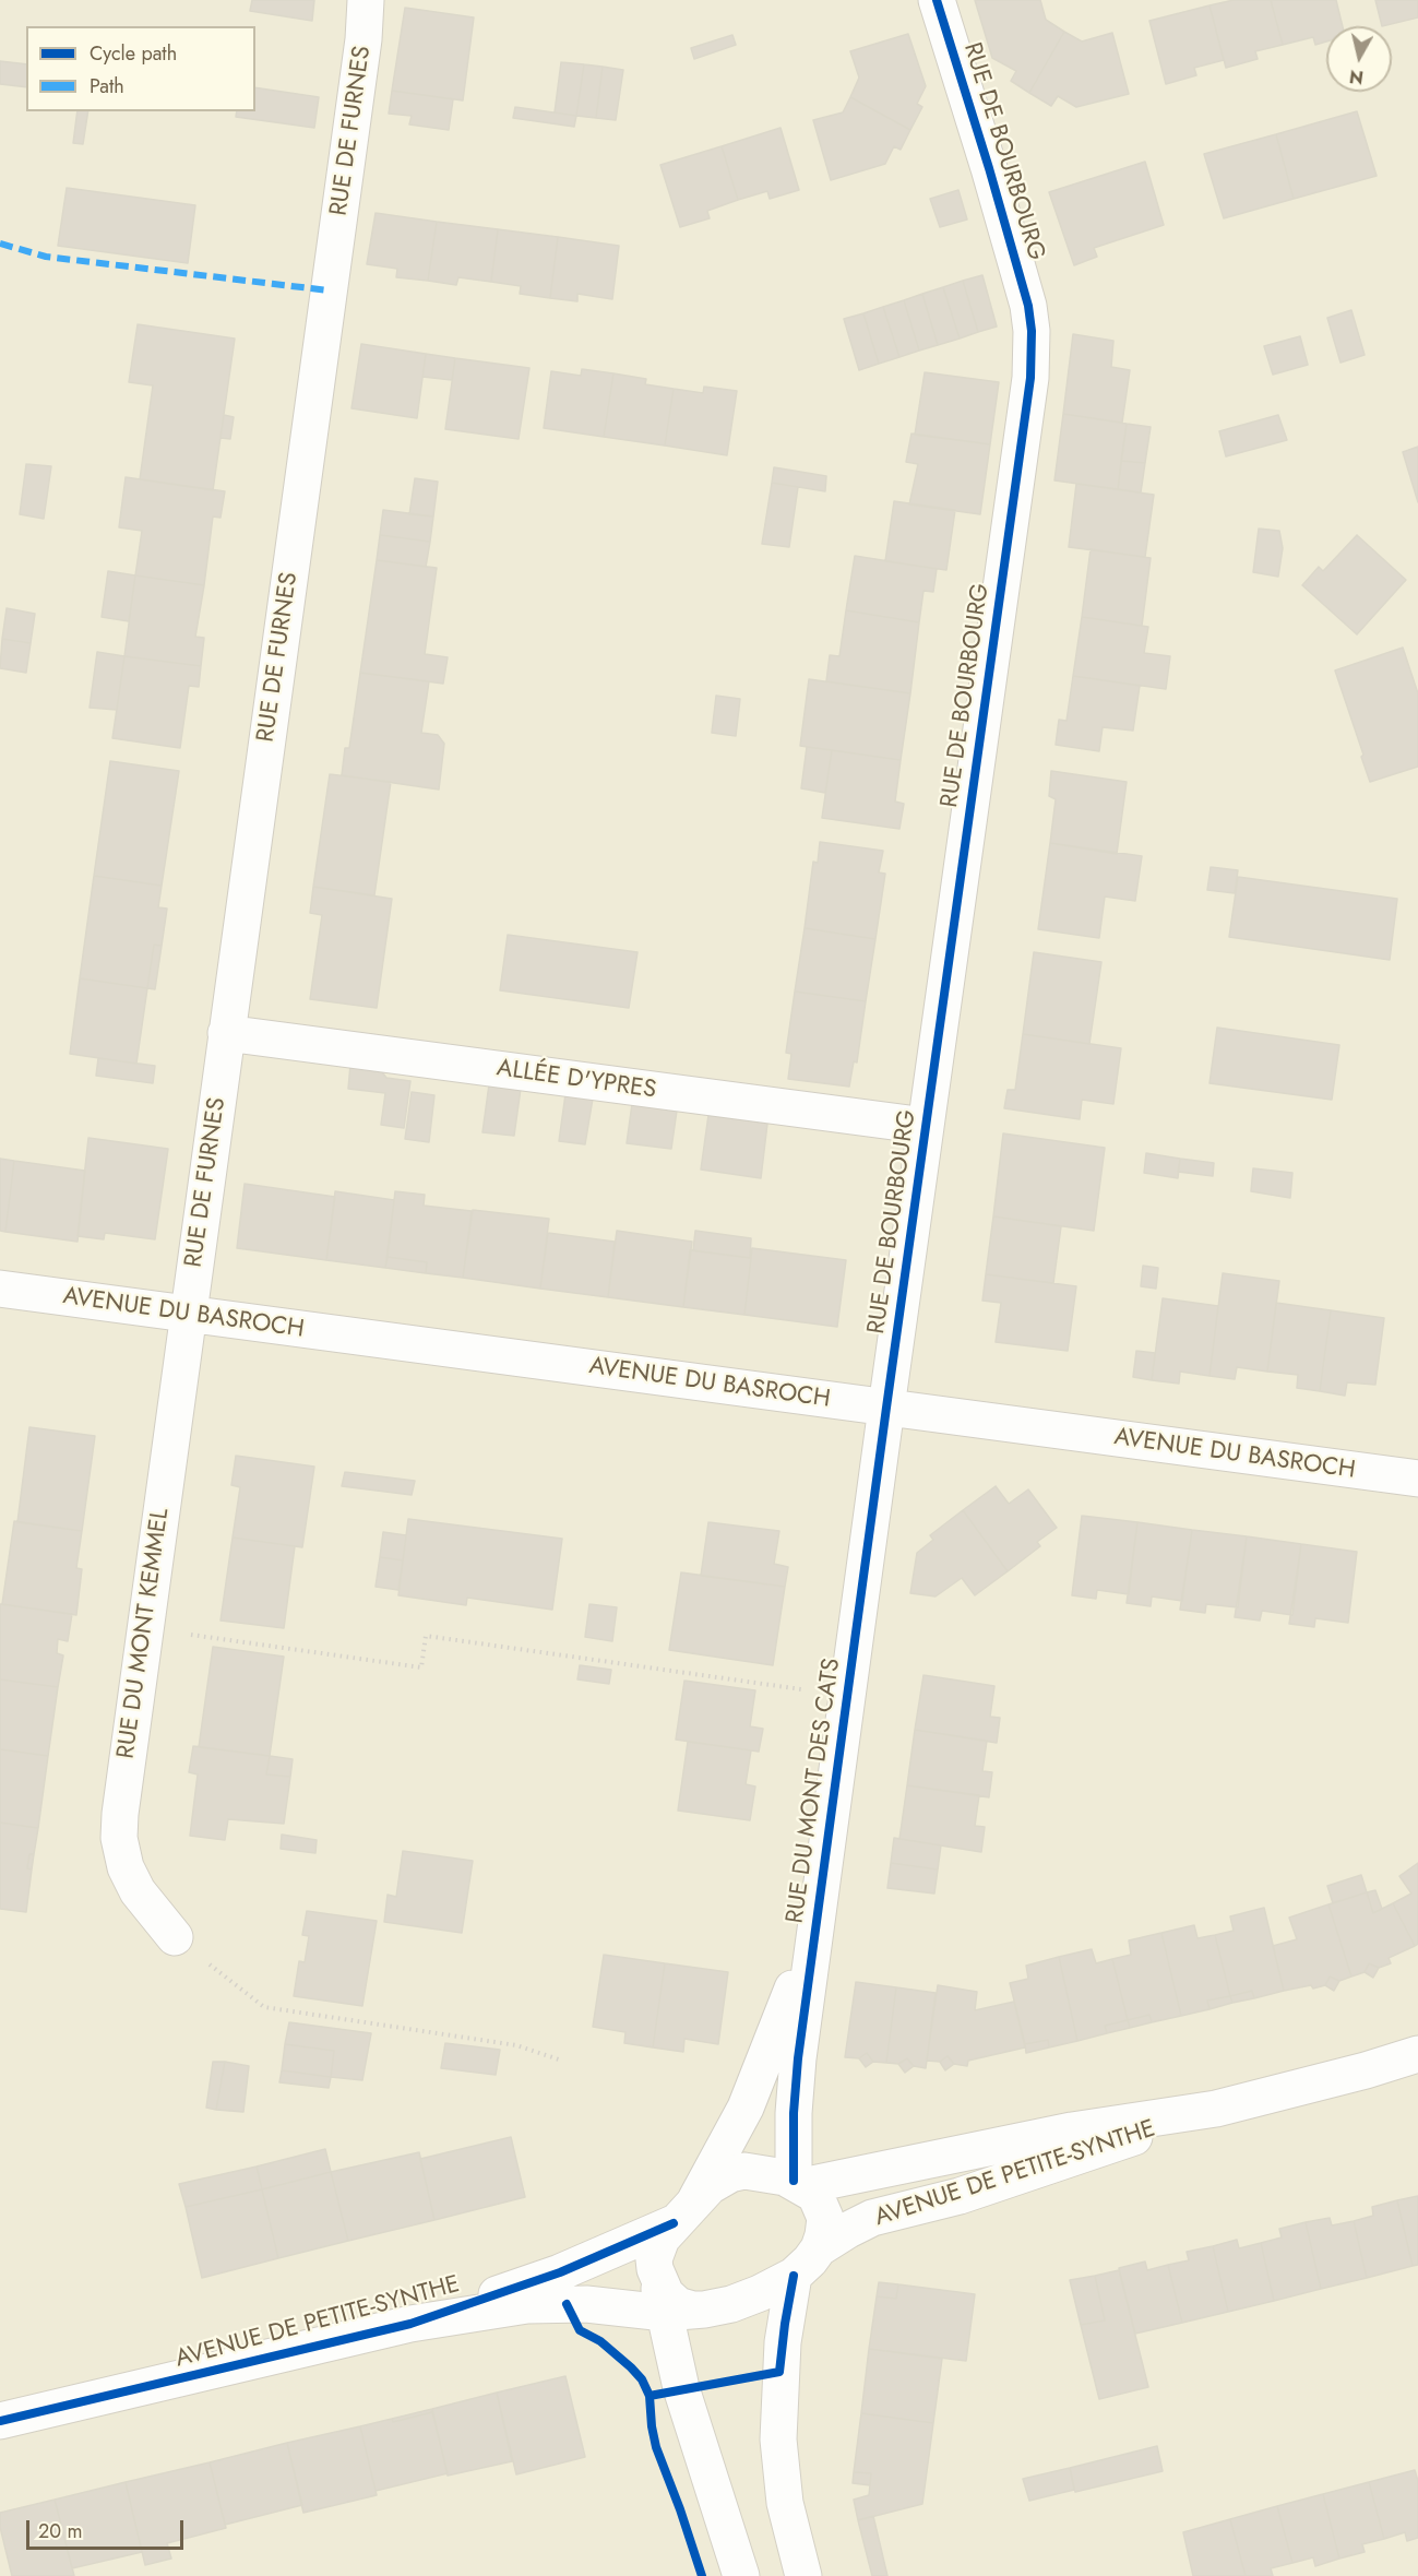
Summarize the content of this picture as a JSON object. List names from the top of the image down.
{
  "streets": {
    "street": [
      "RUE DE FURNES",
      "RUE DE BOURBOURG",
      "ALLÉE D'YPRES",
      "AVENUE DU BASROCH",
      "RUE DU MONT KEMMEL",
      "RUE DU MONT DES CATS",
      "AVENUE DE PETITE-SYNTHE"
    ]
  },
  "crossings": [
    ["RUE DE FURNES", "ALLÉE D'YPRES"],
    ["RUE DE FURNES", "AVENUE DU BASROCH"],
    ["RUE DE FURNES", "RUE DU MONT KEMMEL"],
    ["RUE DE BOURBOURG", "ALLÉE D'YPRES"],
    ["RUE DE BOURBOURG", "AVENUE DU BASROCH"],
    ["RUE DE BOURBOURG", "RUE DU MONT DES CATS"],
    ["AVENUE DU BASROCH", "RUE DU MONT KEMMEL"],
    ["AVENUE DU BASROCH", "RUE DU MONT DES CATS"],
    ["RUE DU MONT DES CATS", "AVENUE DE PETITE-SYNTHE"]
  ],
  "legend": ["Cycle path", "Path"],
  "scale_bar": "20 m",
  "north": "bottom"
}
